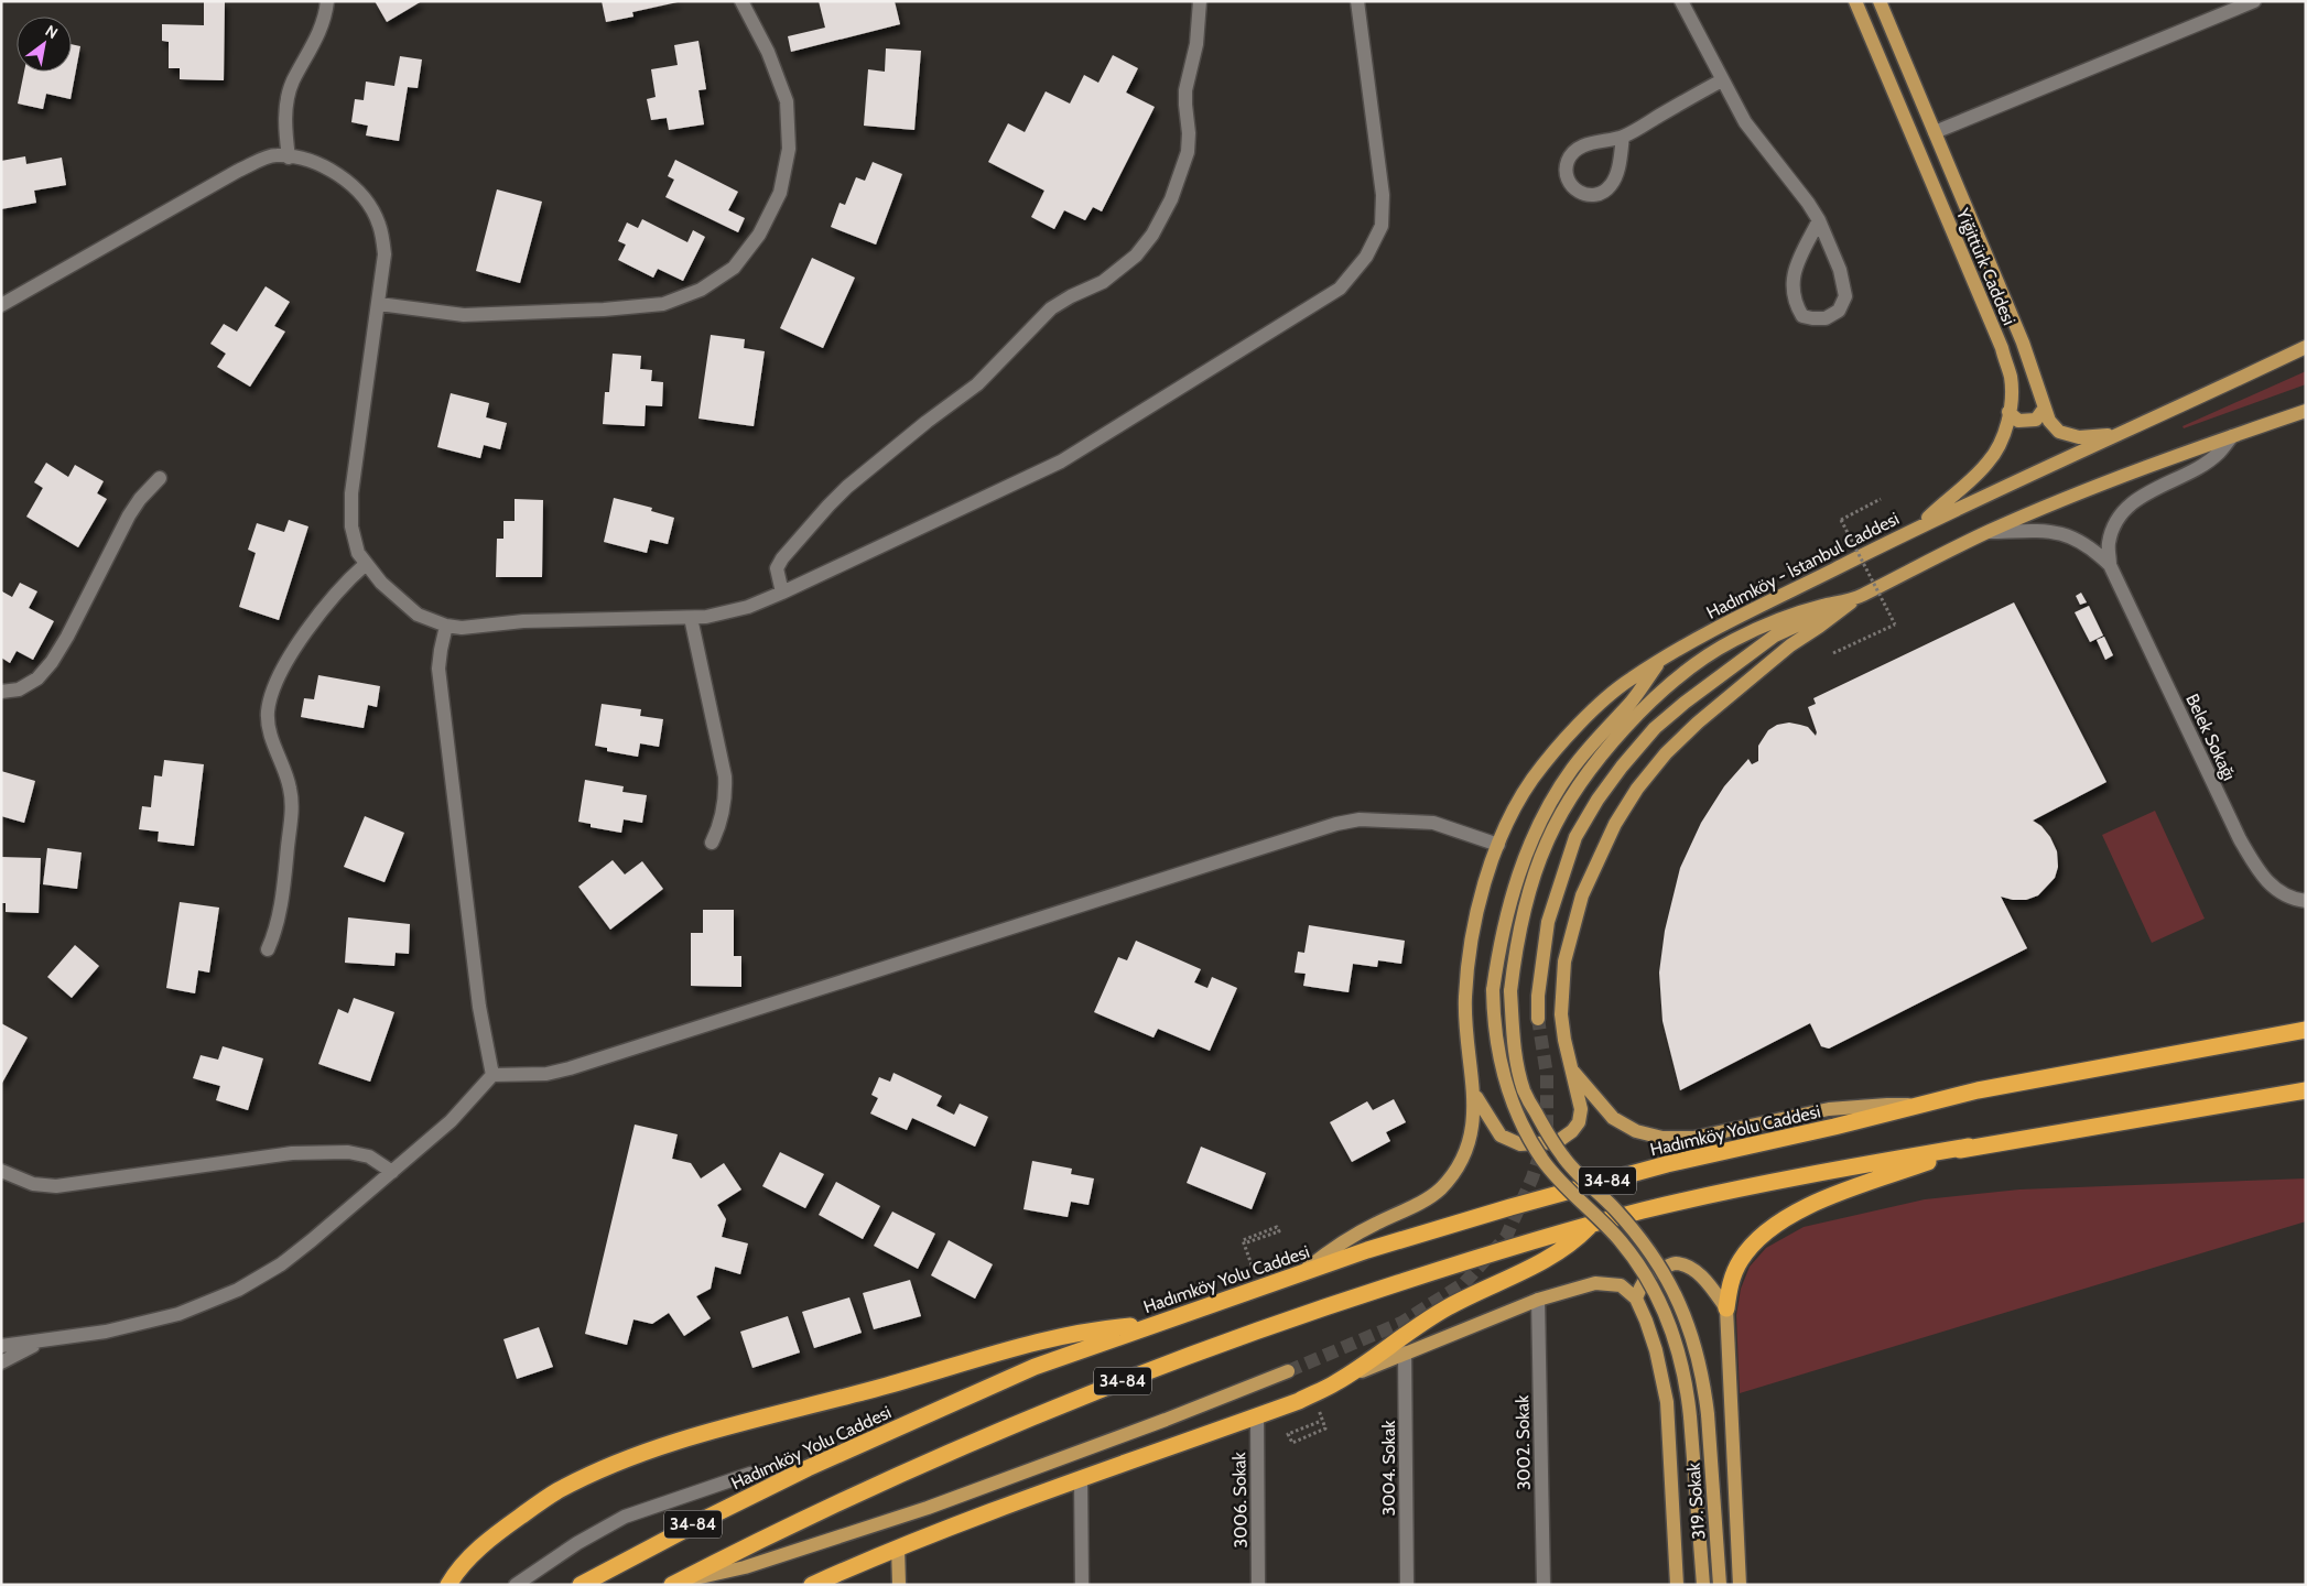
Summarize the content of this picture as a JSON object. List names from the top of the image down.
{
  "streets": {
    "highway": ["Hadımköy Yolu Caddesi", "34-84"],
    "main road": ["Yiğittürk Caddesi", "Hadımköy - İstanbul Caddesi", "319. Sokak"],
    "street": [
      "Belek Sokağı",
      "3002. Sokak",
      "3004. Sokak",
      "3006. Sokak"
    ]
  },
  "crossings": [
    ["Yiğittürk Caddesi", "Hadımköy - İstanbul Caddesi"],
    ["Hadımköy - İstanbul Caddesi", "Belek Sokağı"],
    ["Hadımköy - İstanbul Caddesi", "319. Sokak"]
  ],
  "north": "top right"
}
